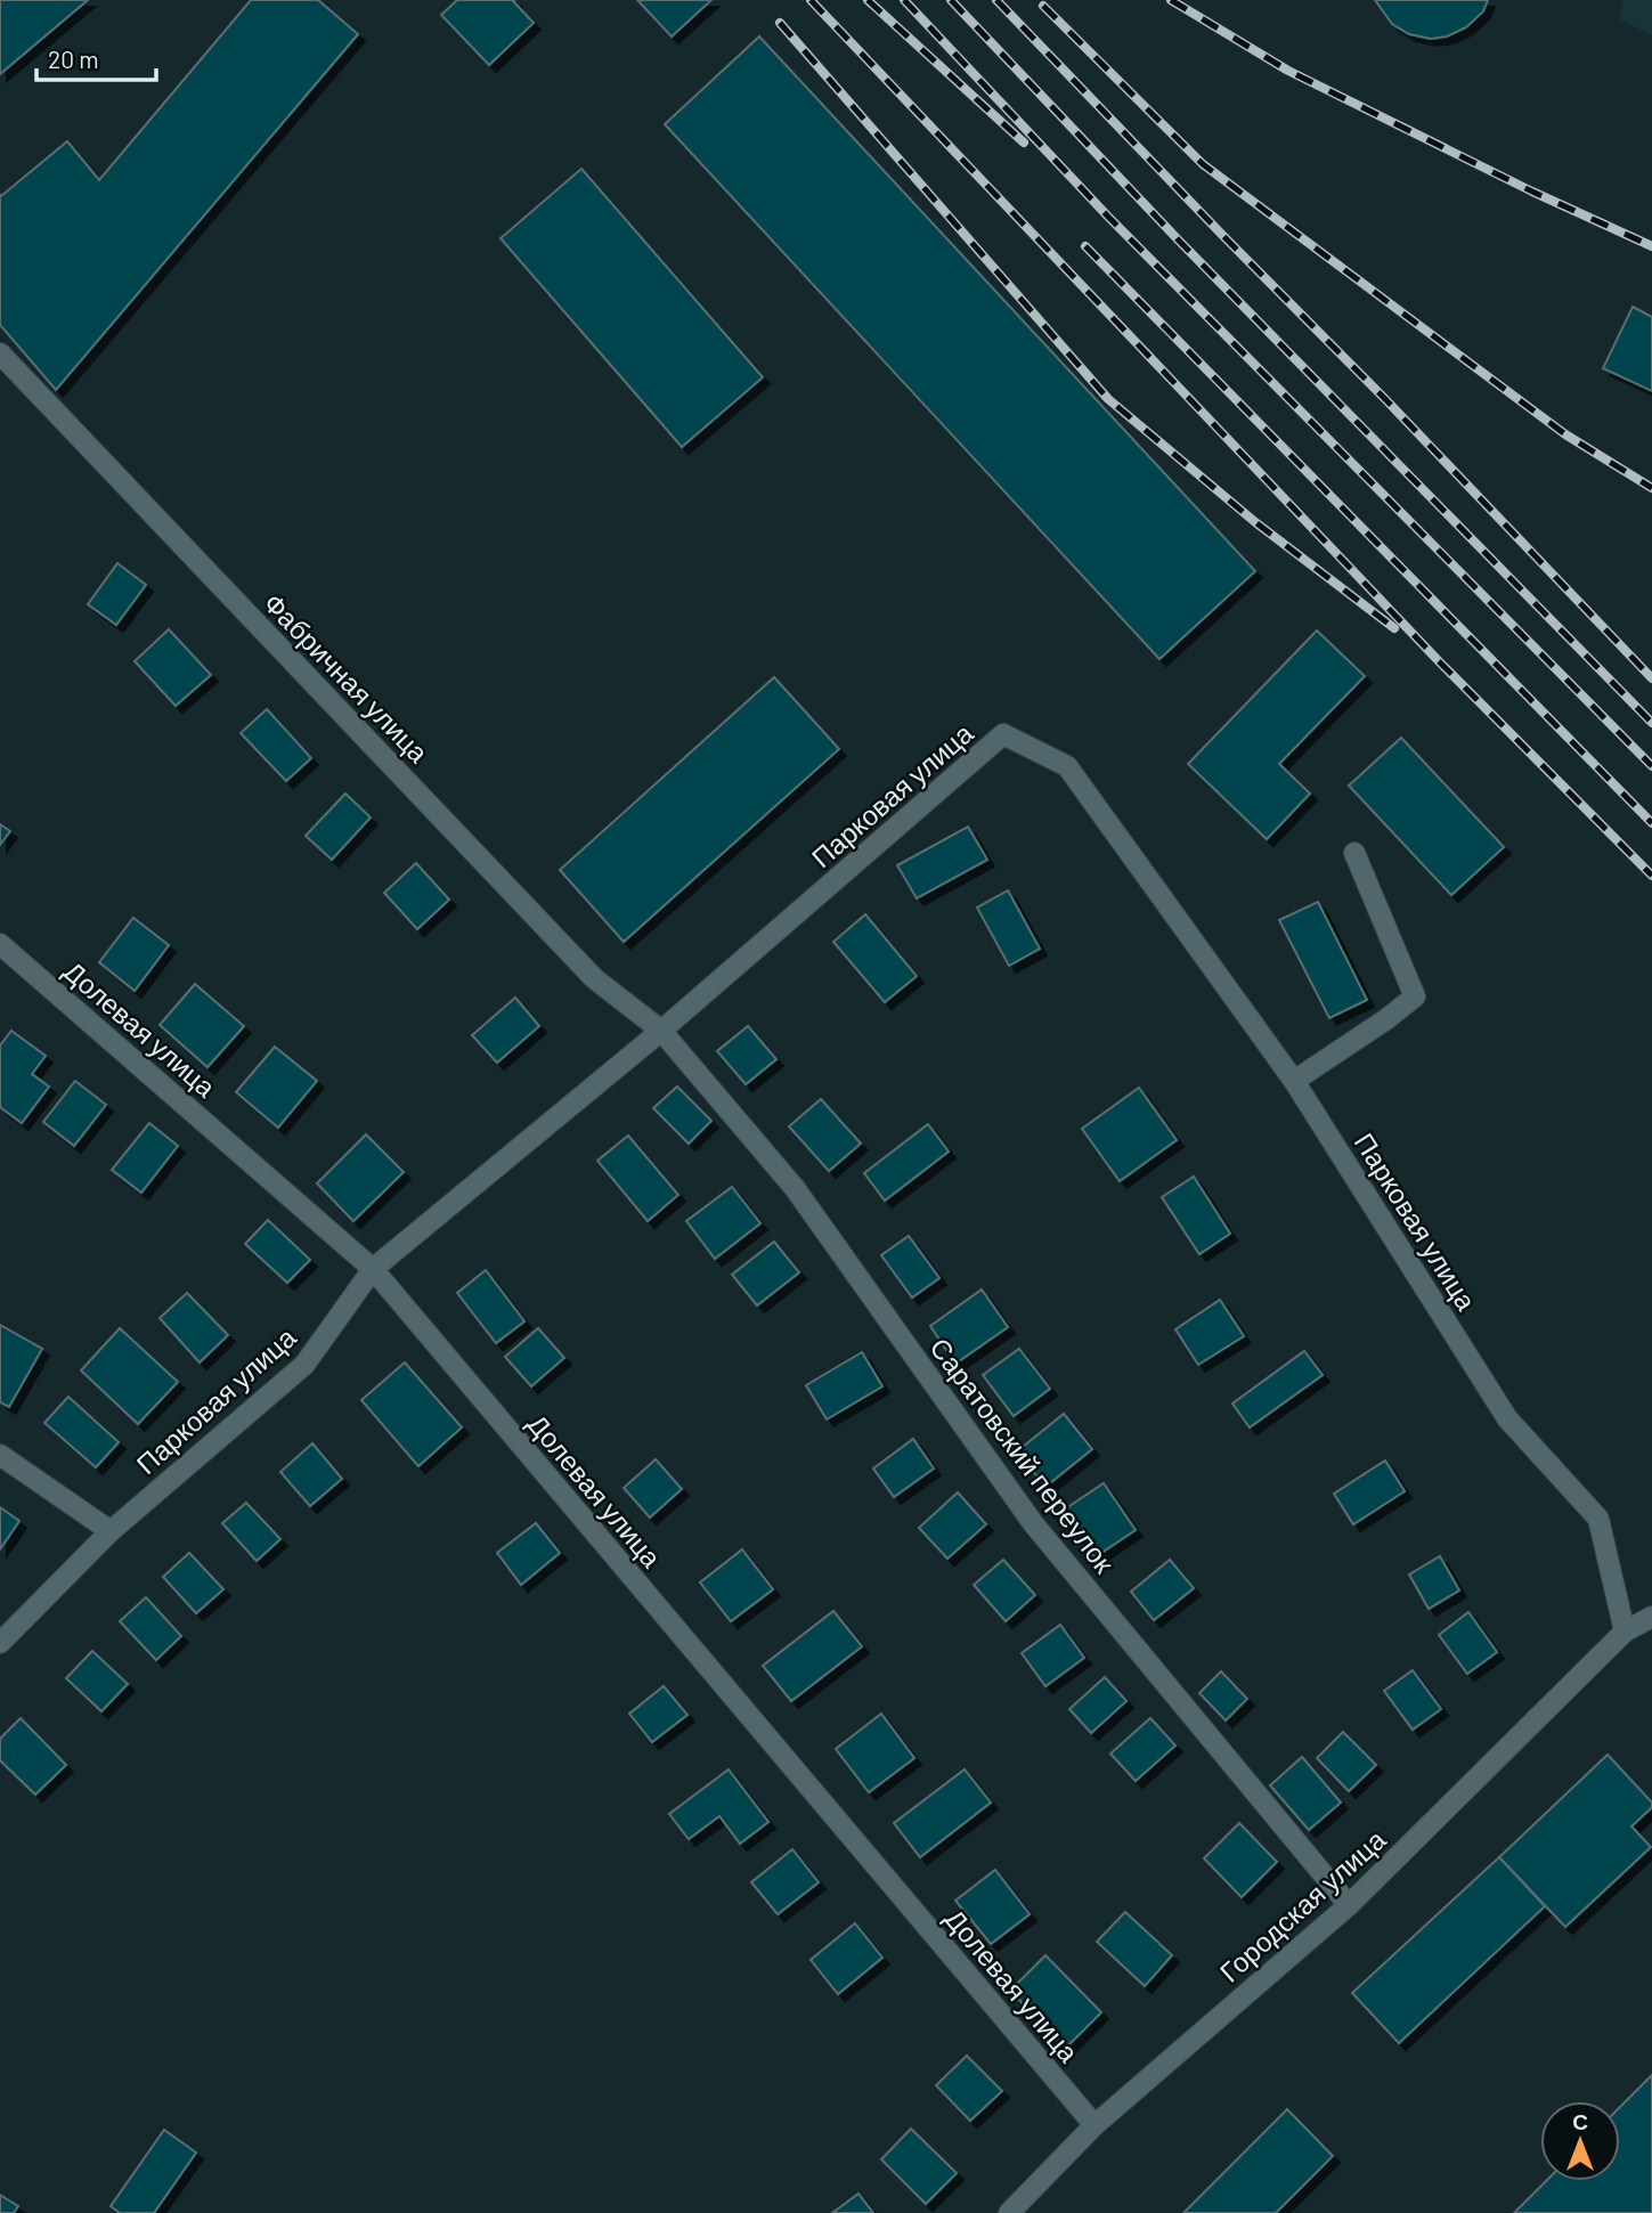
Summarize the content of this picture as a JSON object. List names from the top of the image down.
{
  "streets": {
    "street": [
      "Фабричная улица",
      "Парковая улица",
      "Долевая улица",
      "Саратовский переулок",
      "Городская улица"
    ]
  },
  "crossings": [
    ["Фабричная улица", "Парковая улица"],
    ["Фабричная улица", "Саратовский переулок"],
    ["Парковая улица", "Долевая улица"],
    ["Парковая улица", "Саратовский переулок"],
    ["Парковая улица", "Городская улица"],
    ["Долевая улица", "Городская улица"],
    ["Саратовский переулок", "Городская улица"]
  ],
  "scale_bar": "20 m",
  "north": "top"
}
